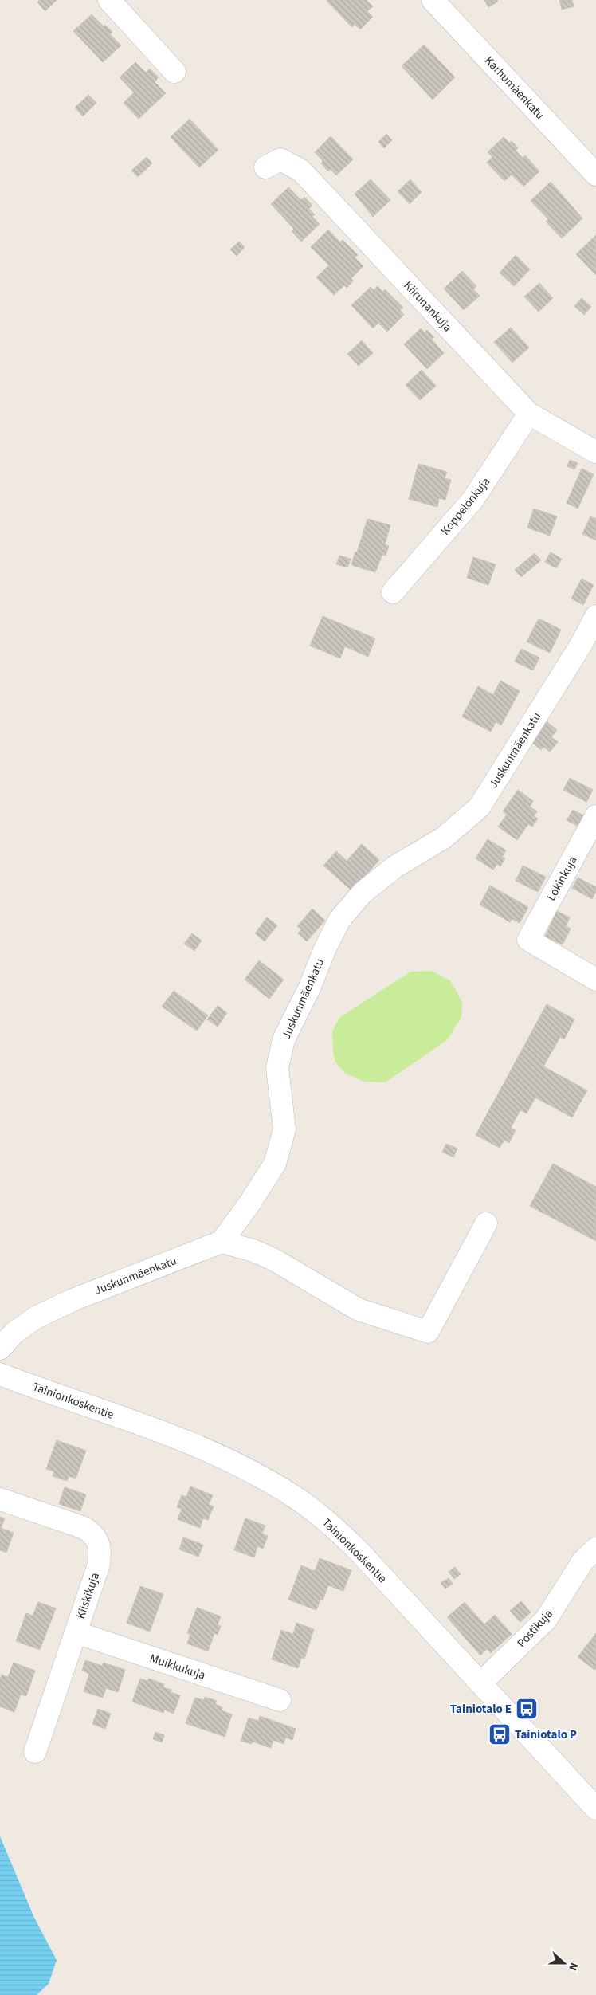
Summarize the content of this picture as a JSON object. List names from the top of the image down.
{
  "streets": {
    "street": [
      "Karhumäenkatu",
      "Kiirunankuja",
      "Koppelonkuja",
      "Juskunmäenkatu",
      "Lokinkuja",
      "Tainionkoskentie",
      "Kiiskikuja",
      "Postikuja",
      "Muikkukuja"
    ]
  },
  "crossings": [
    ["Kiirunankuja", "Koppelonkuja"],
    ["Tainionkoskentie", "Postikuja"],
    ["Kiiskikuja", "Muikkukuja"]
  ],
  "places": {
    "bus stop": ["Tainiotalo E", "Tainiotalo P"]
  },
  "north": "right"
}
